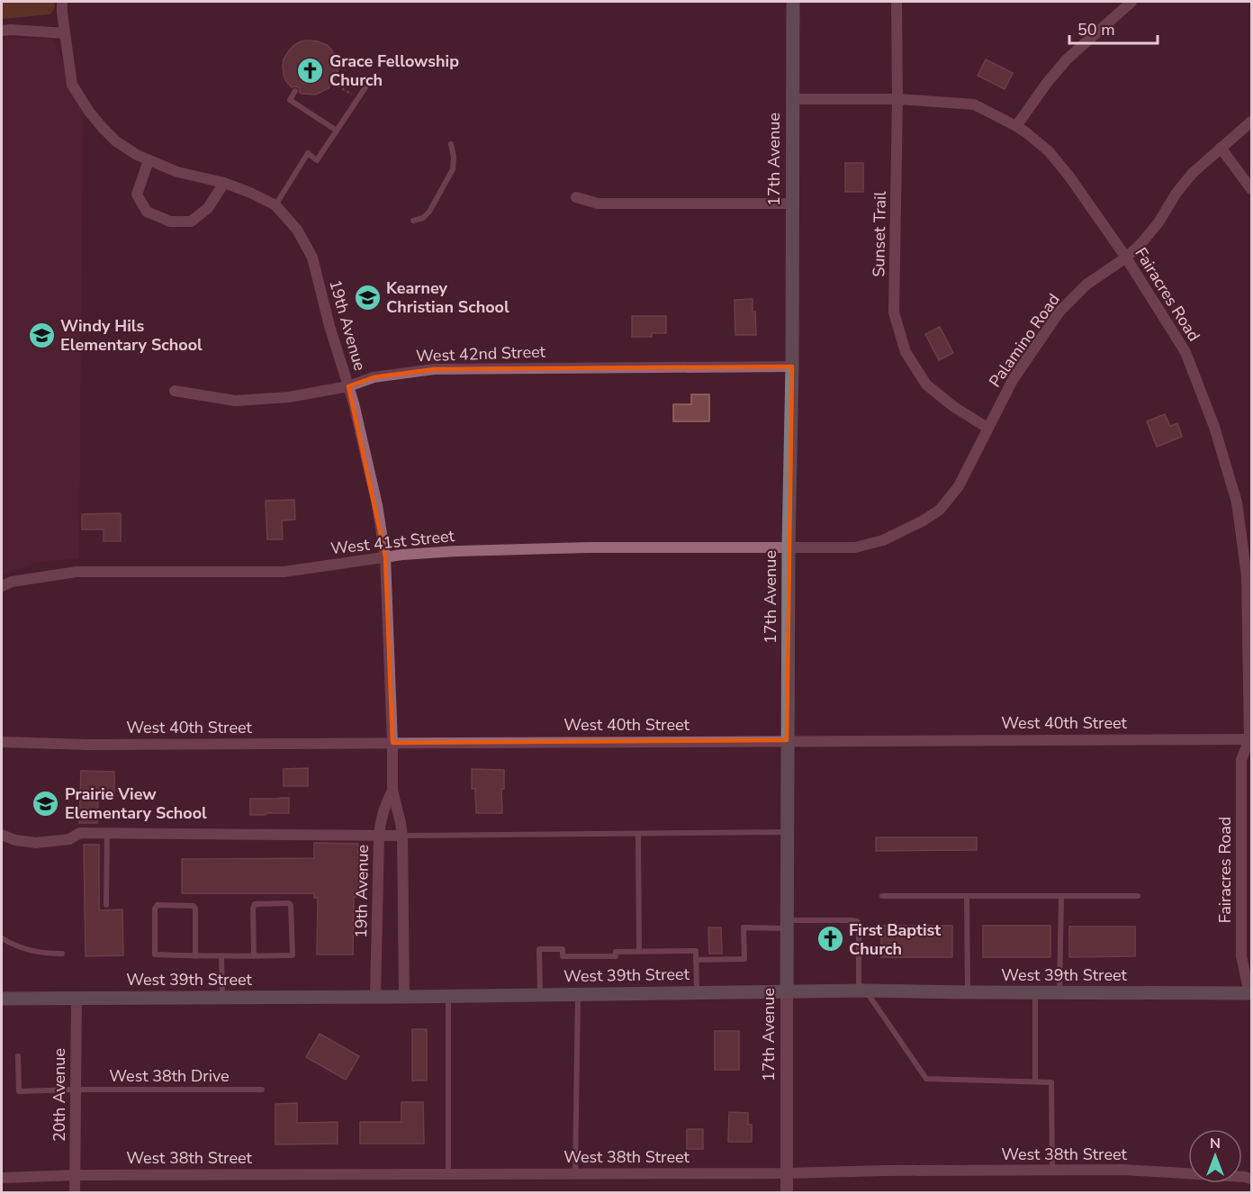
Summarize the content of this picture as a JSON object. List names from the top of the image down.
{
  "streets": {
    "main road": ["17th Avenue", "West 39th Street"],
    "street": [
      "Sunset Trail",
      "Fairacres Road",
      "19th Avenue",
      "Palamino Road",
      "West 42nd Street",
      "West 41st Street",
      "West 40th Street",
      "20th Avenue",
      "West 38th Street"
    ],
    "lane": ["West 38th Drive"]
  },
  "crossings": [
    ["17th Avenue", "Fairacres Road"],
    ["17th Avenue", "Palamino Road"],
    ["17th Avenue", "West 42nd Street"],
    ["17th Avenue", "West 41st Street"],
    ["17th Avenue", "West 40th Street"],
    ["17th Avenue", "West 39th Street"],
    ["17th Avenue", "West 38th Street"],
    ["Sunset Trail", "Fairacres Road"],
    ["Sunset Trail", "Palamino Road"],
    ["Fairacres Road", "Palamino Road"],
    ["Fairacres Road", "West 40th Street"],
    ["Fairacres Road", "West 39th Street"],
    ["19th Avenue", "West 42nd Street"],
    ["19th Avenue", "West 41st Street"],
    ["19th Avenue", "West 40th Street"],
    ["19th Avenue", "West 39th Street"],
    ["Palamino Road", "West 41st Street"],
    ["West 39th Street", "20th Avenue"],
    ["West 38th Drive", "20th Avenue"],
    ["20th Avenue", "West 38th Street"]
  ],
  "places": {
    "church": ["Grace Fellowship Church", "First Baptist Church"],
    "school or university": ["Kearney Christian School", "Windy Hils Elementary School", "Prairie View Elementary School"]
  },
  "scale_bar": "50 m",
  "north": "top"
}
